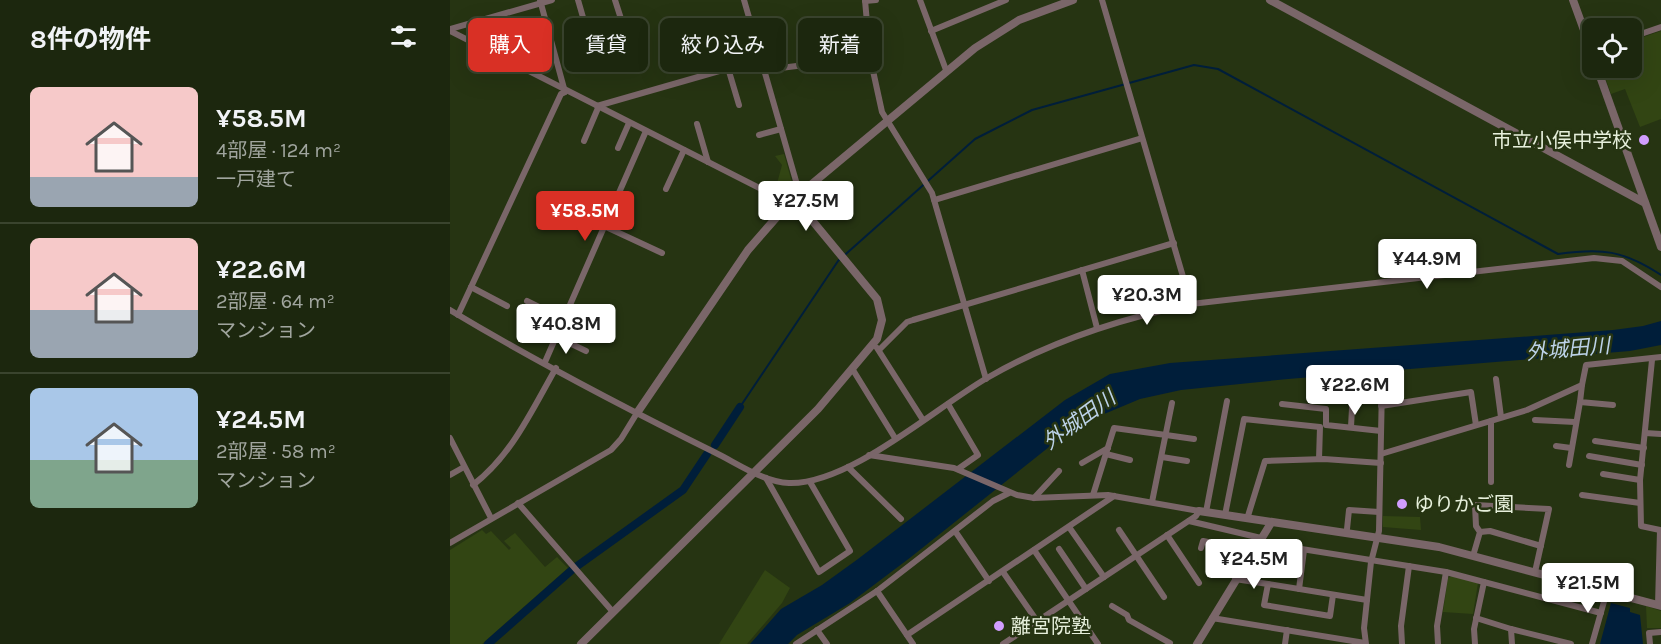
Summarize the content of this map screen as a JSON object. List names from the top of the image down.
{
  "water": ["外城田川"],
  "places": ["市立小俣中学校", "ゆりかご園", "離宮院塾"],
  "page": {
    "heading": "8件の物件",
    "chip": [
      "購入",
      "賃貸",
      "絞り込み",
      "新着"
    ],
    "list": [
      {
        "name": "¥58.5M",
        "note": "4部屋 · 124 m² · 一戸建て"
      },
      {
        "name": "¥22.6M",
        "note": "2部屋 · 64 m² · マンション"
      },
      {
        "name": "¥24.5M",
        "note": "2部屋 · 58 m² · マンション"
      }
    ],
    "price": [
      "¥27.5M",
      "¥58.5M",
      "¥44.9M",
      "¥20.3M",
      "¥40.8M",
      "¥22.6M",
      "¥24.5M",
      "¥21.5M"
    ]
  }
}
